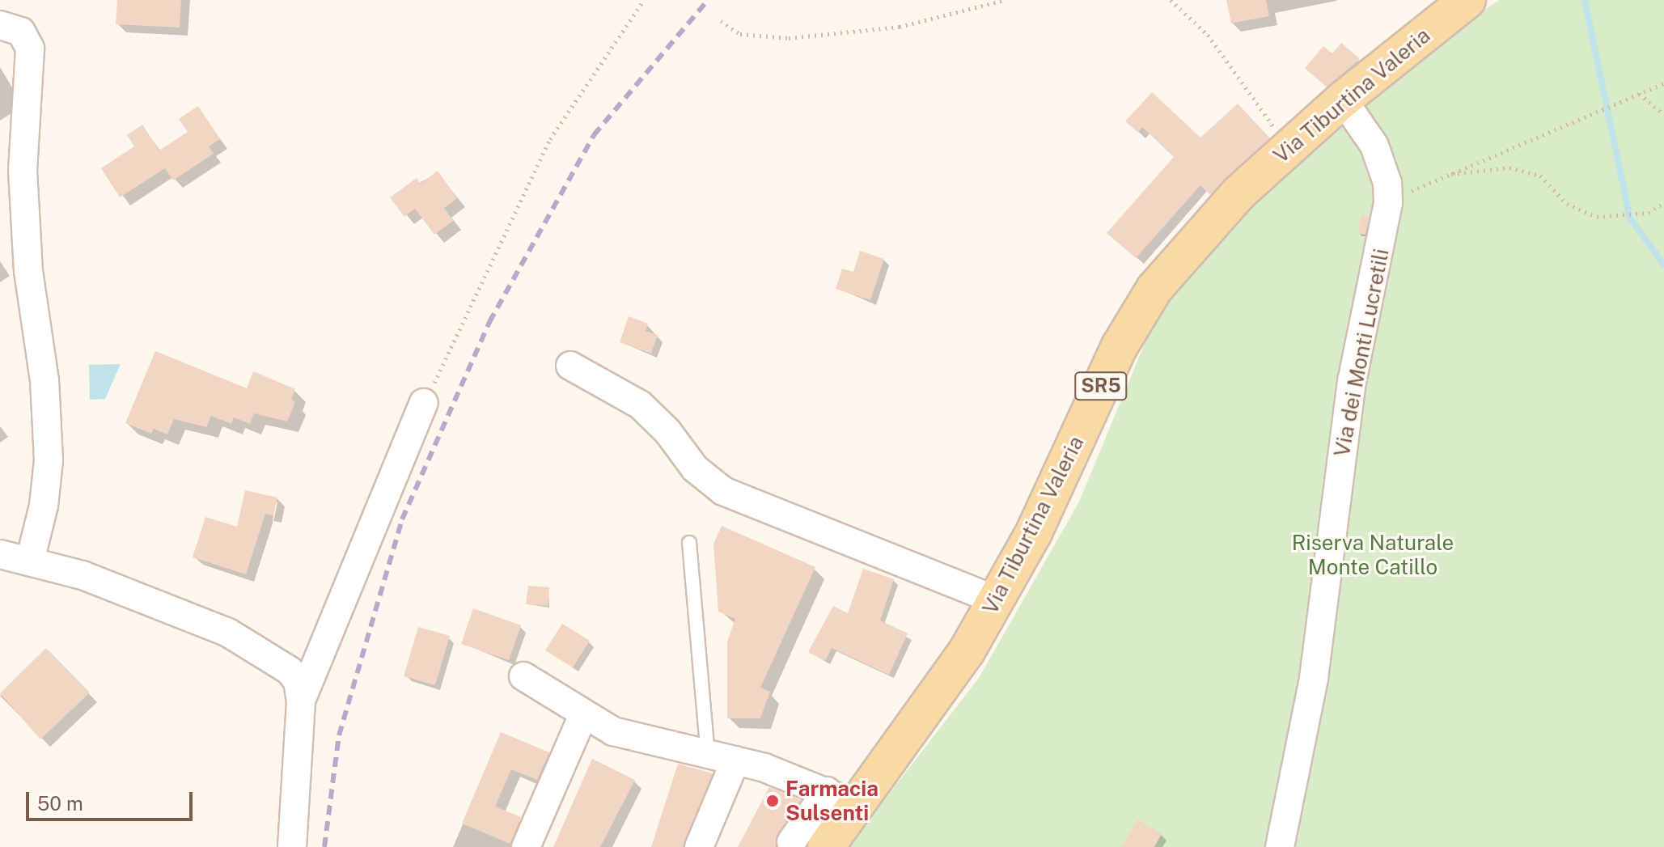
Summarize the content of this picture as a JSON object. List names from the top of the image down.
{
  "streets": {
    "main road": ["Via Tiburtina Valeria", "SR5"],
    "street": ["Via dei Monti Lucretili"]
  },
  "crossings": [
    ["Via Tiburtina Valeria", "Via dei Monti Lucretili"]
  ],
  "parks": ["Riserva Naturale Monte Catillo"],
  "places": ["Farmacia Sulsenti"],
  "scale_bar": "50 m"
}
